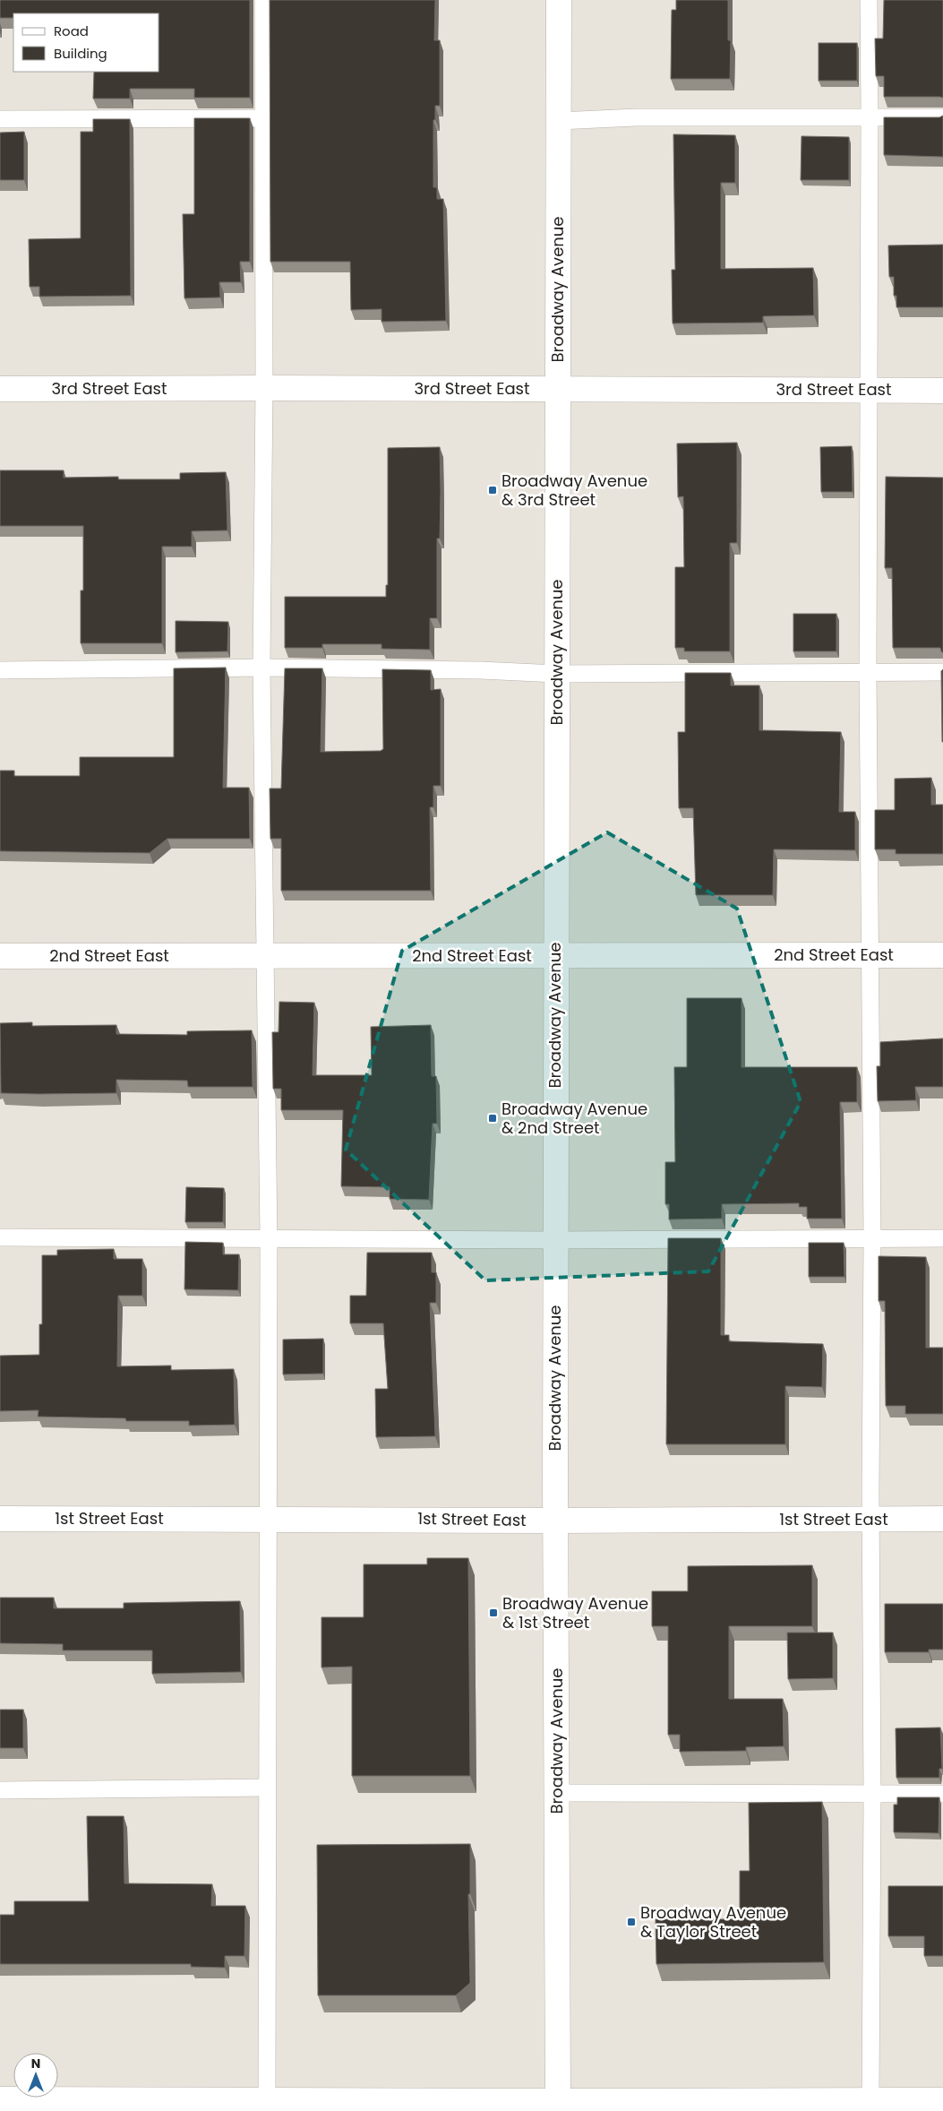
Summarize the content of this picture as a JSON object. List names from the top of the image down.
{
  "streets": {
    "street": [
      "Broadway Avenue",
      "3rd Street East",
      "2nd Street East",
      "1st Street East"
    ]
  },
  "crossings": [
    ["Broadway Avenue", "3rd Street East"],
    ["Broadway Avenue", "2nd Street East"],
    ["Broadway Avenue", "1st Street East"]
  ],
  "places": {
    "transit": [
      "Broadway Avenue & 3rd Street",
      "Broadway Avenue & 2nd Street",
      "Broadway Avenue & 1st Street",
      "Broadway Avenue & Taylor Street"
    ]
  },
  "legend": ["Road", "Building"],
  "north": "top"
}
